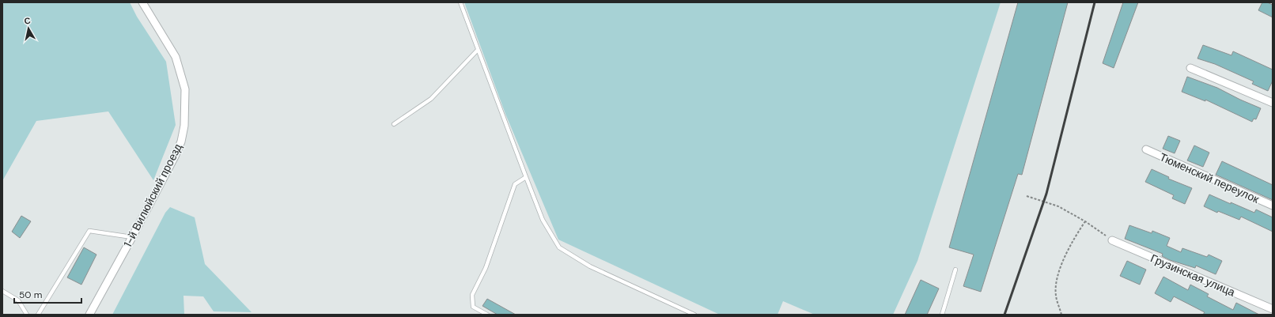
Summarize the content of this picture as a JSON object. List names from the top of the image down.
{
  "streets": {
    "street": ["Тюменский переулок", "1-й Вилюйский проезд", "Грузинская улица"]
  },
  "scale_bar": "50 m",
  "north": "top"
}
